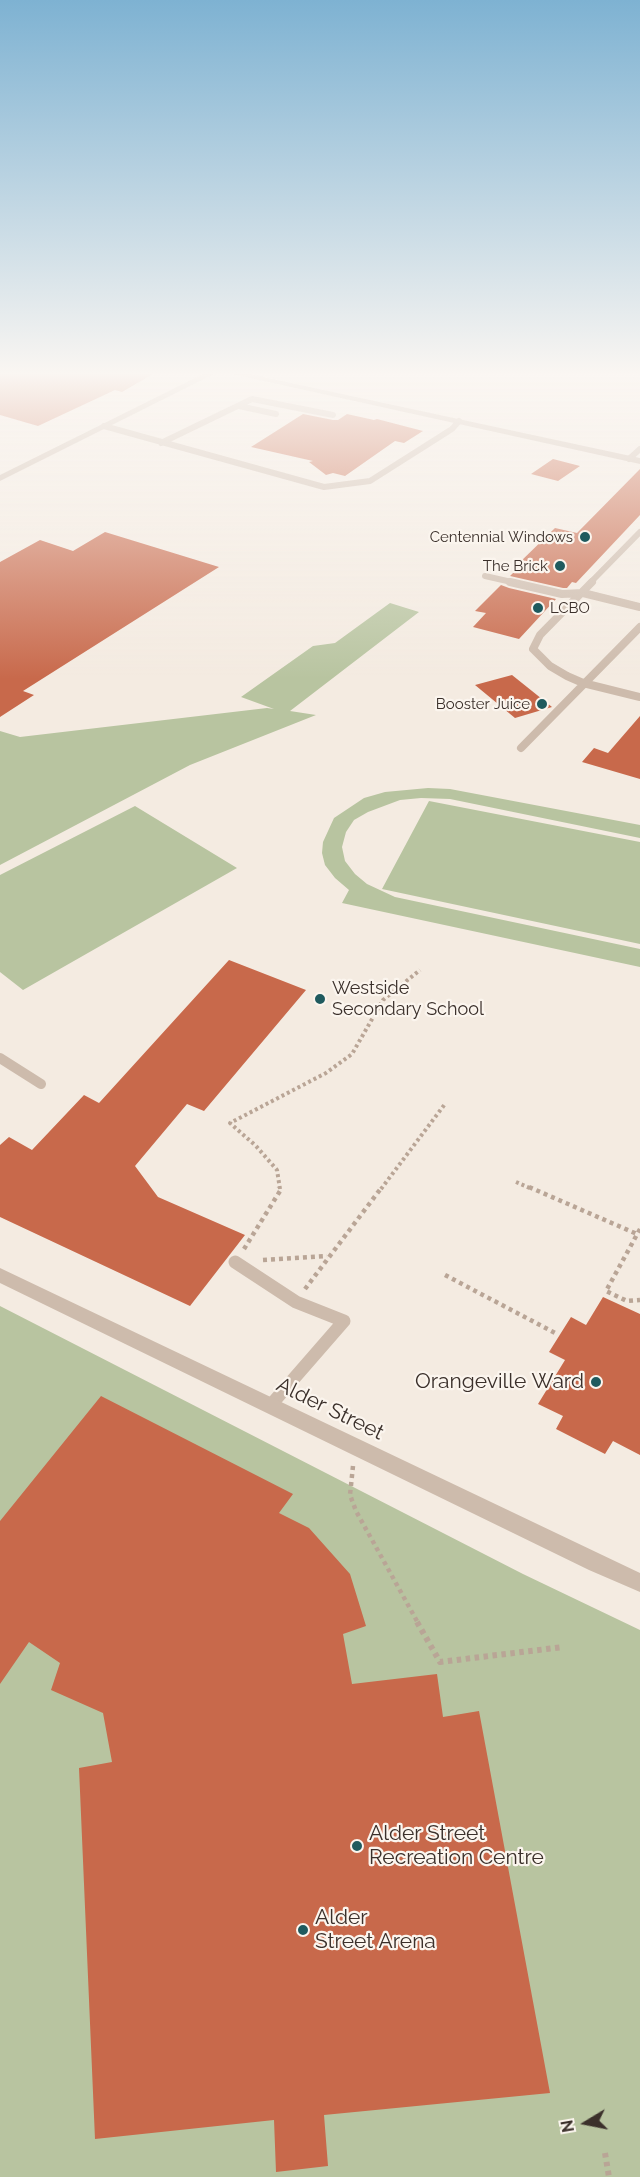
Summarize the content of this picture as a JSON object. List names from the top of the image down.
{
  "streets": {
    "street": ["Alder Street"]
  },
  "places": [
    "Centennial Windows",
    "The Brick",
    "LCBO",
    "Booster Juice",
    "Westside Secondary School",
    "Orangeville Ward",
    "Alder Street Recreation Centre",
    "Alder Street Arena"
  ],
  "north": "left"
}
